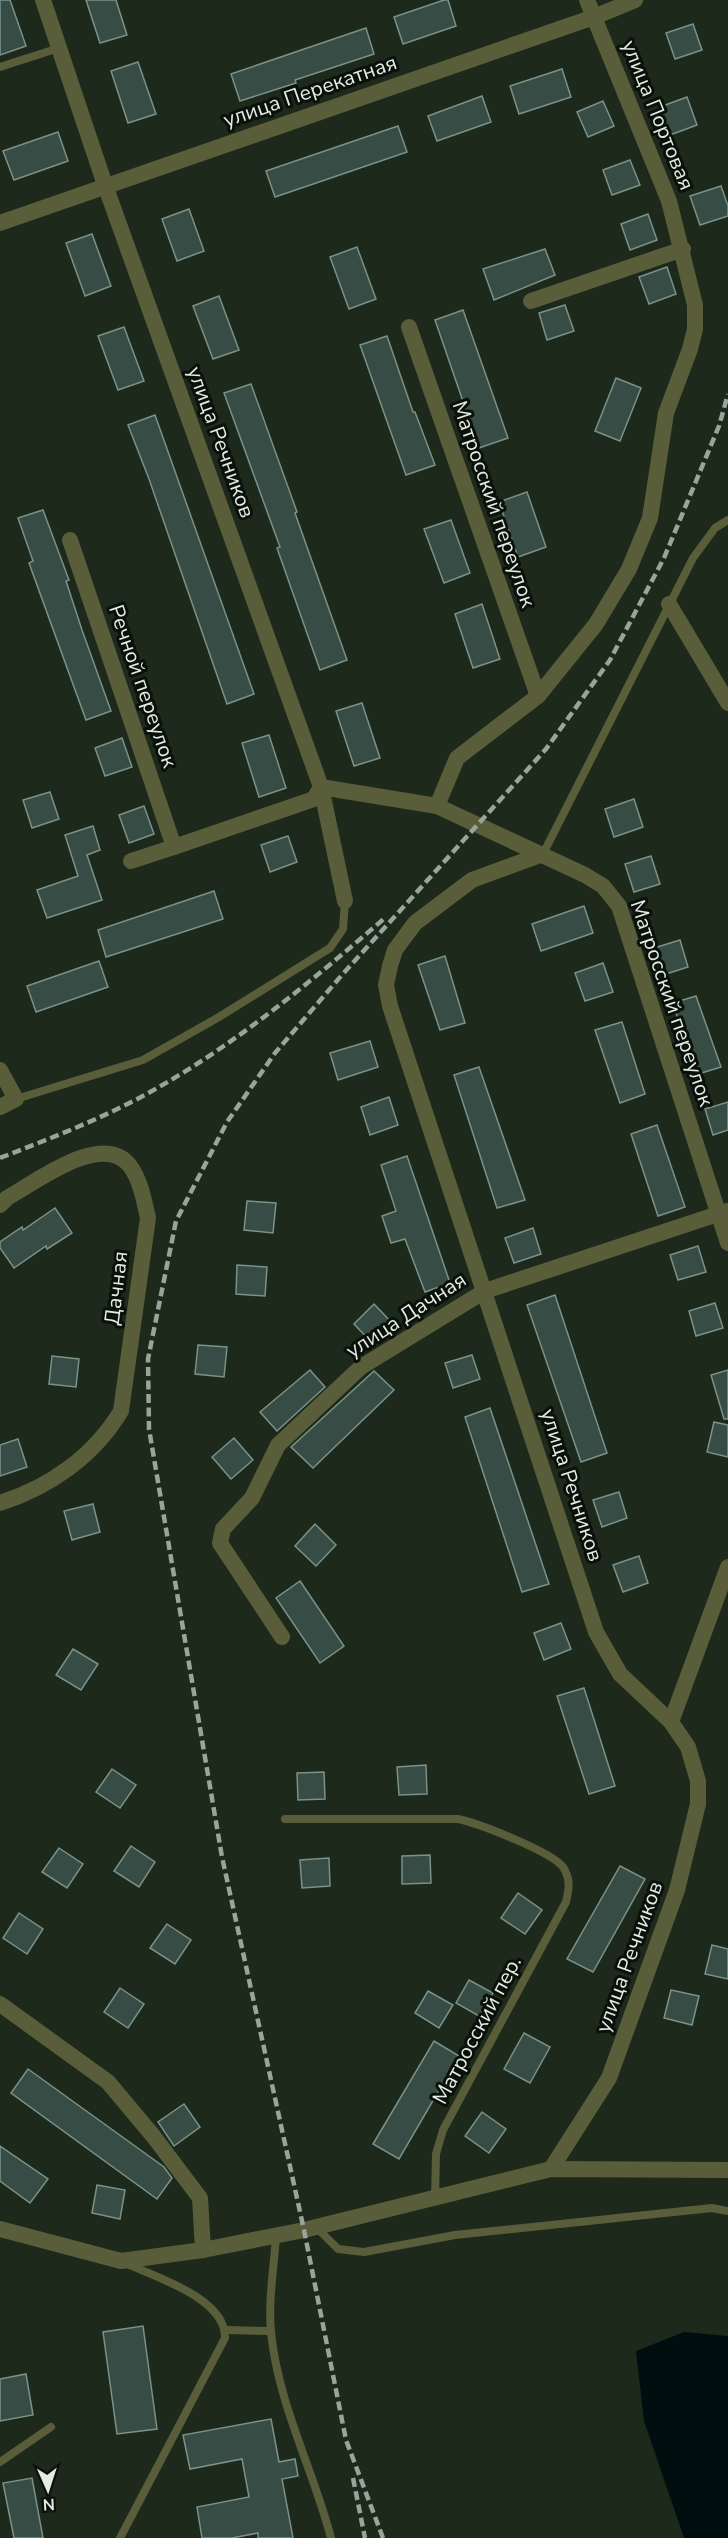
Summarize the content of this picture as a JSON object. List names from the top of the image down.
{
  "streets": {
    "street": [
      "улица Перекатная",
      "улица Портовая",
      "улица Речников",
      "Матросский переулок",
      "Речной переулок",
      "Дачная",
      "улица Дачная"
    ],
    "lane": ["Матросский пер."]
  },
  "crossings": [
    ["улица Перекатная", "улица Портовая"],
    ["улица Перекатная", "улица Речников"],
    ["улица Портовая", "Матросский переулок"],
    ["улица Речников", "Матросский переулок"],
    ["улица Речников", "улица Дачная"],
    ["Матросский переулок", "улица Дачная"]
  ],
  "north": "bottom"
}
